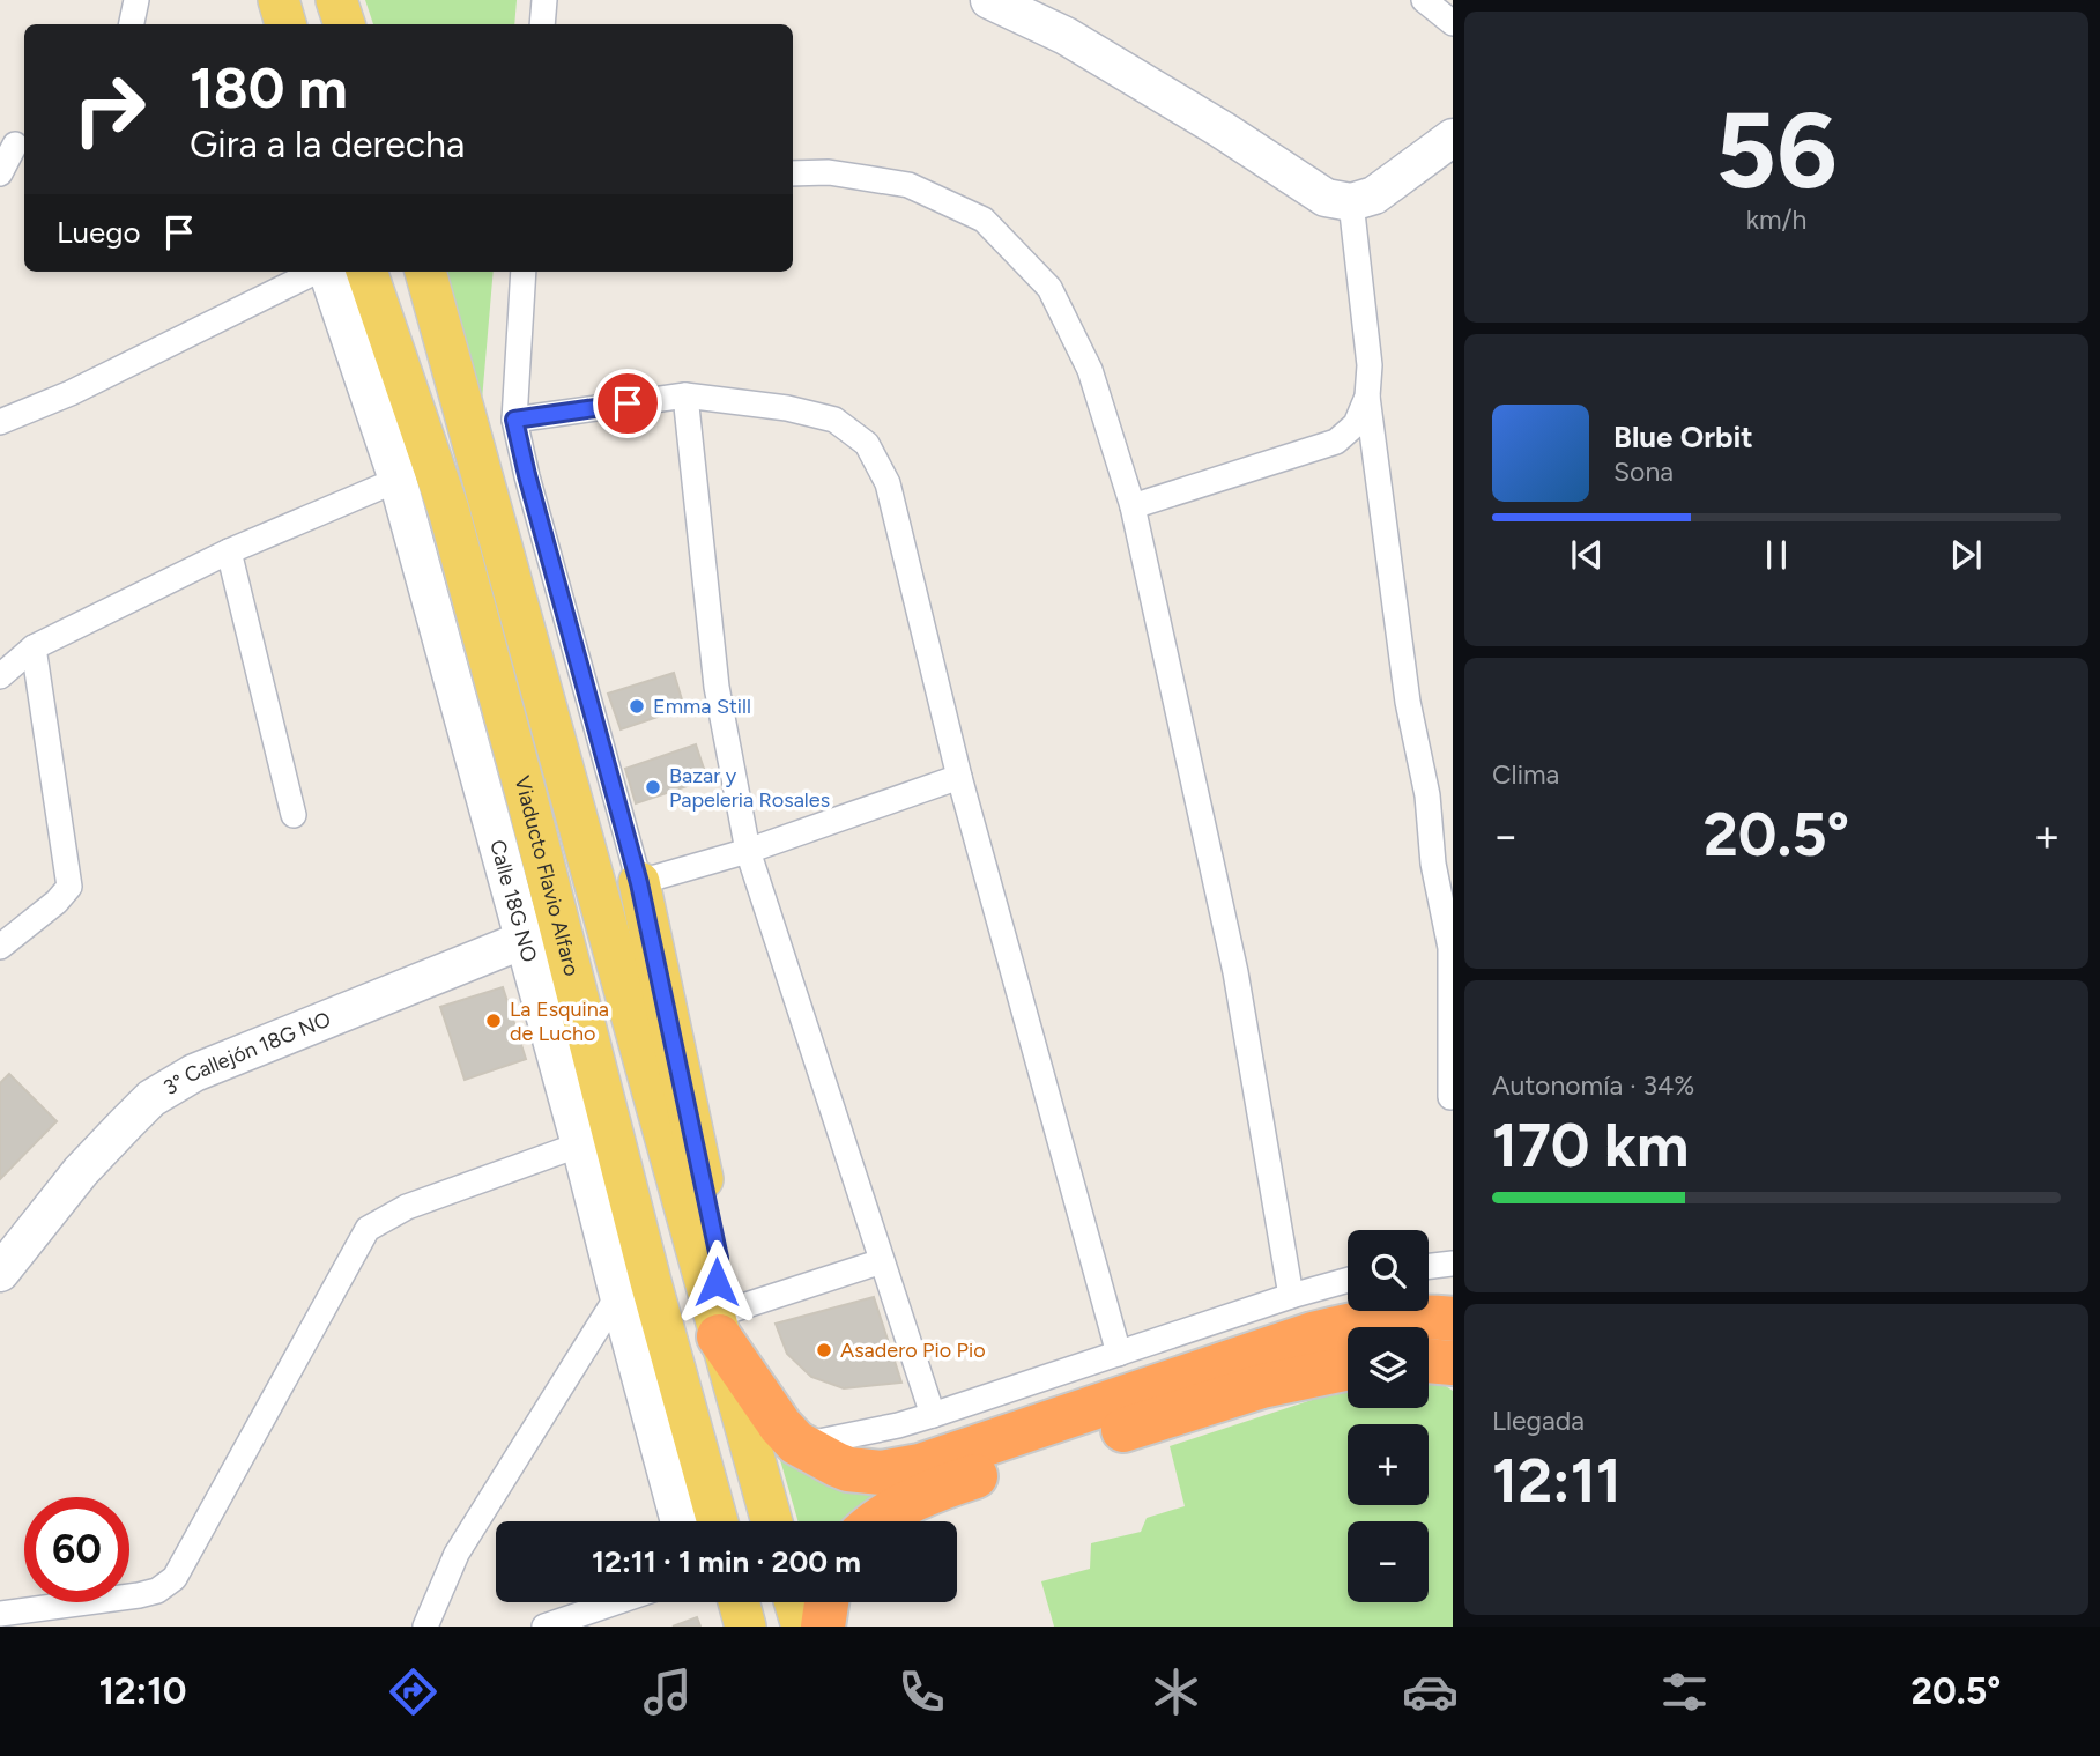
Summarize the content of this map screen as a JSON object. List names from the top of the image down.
{
  "streets": {
    "main road": ["Viaducto Flavio Alfaro"],
    "street": ["Calle 18G NO", "3° Callejón 18G NO"]
  },
  "crossings": [
    ["Viaducto Flavio Alfaro", "Calle 18G NO"],
    ["Viaducto Flavio Alfaro", "3° Callejón 18G NO"],
    ["Calle 18G NO", "3° Callejón 18G NO"]
  ],
  "places": [
    "Emma Still",
    "Bazar y Papeleria Rosales",
    "La Esquina de Lucho",
    "Asadero Pio Pio"
  ],
  "page": {
    "tile": [
      ["56", "km/h"],
      "Clima",
      ["Autonomía · 34%", "170 km"],
      ["Llegada", "12:11"]
    ],
    "turn": ["180 m", "Gira a la derecha"],
    "then": "Luego",
    "song": ["Blue Orbit", "Sona"],
    "heat": ["−", "20.5°", "+"],
    "map_buttons": ["+", "−"],
    "limit": "60",
    "trip": "12:11 · 1 min · 200 m",
    "tabs": ["12:10", "20.5°"]
  }
}
